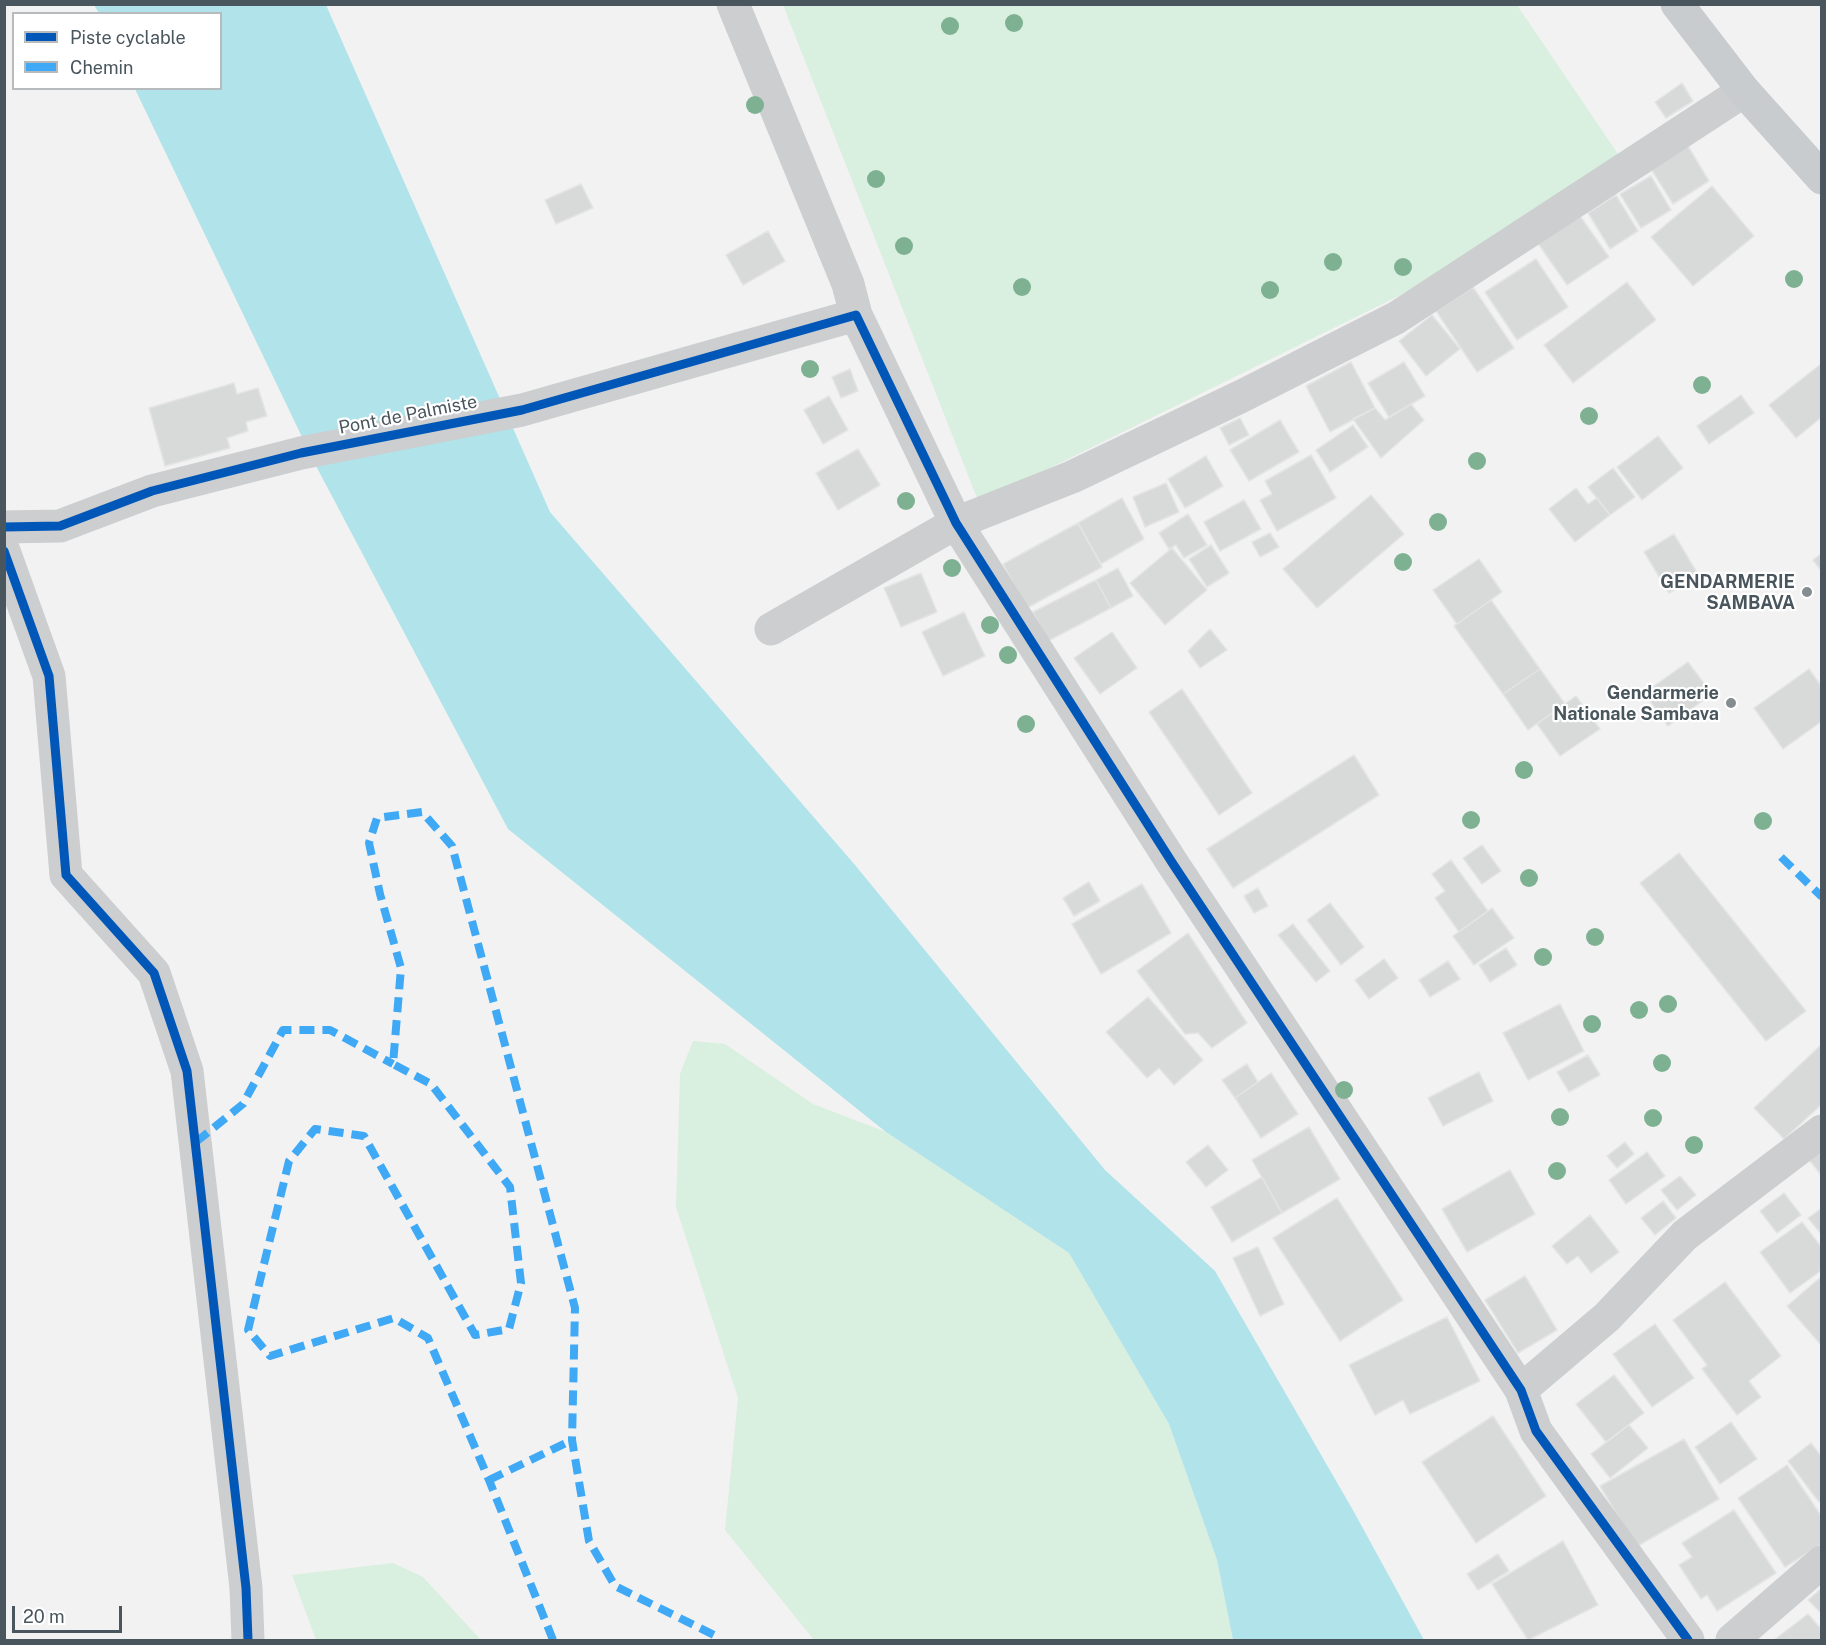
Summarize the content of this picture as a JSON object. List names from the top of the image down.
{
  "streets": {
    "street": ["Pont de Palmiste"]
  },
  "places": ["GENDARMERIE SAMBAVA", "Gendarmerie Nationale Sambava"],
  "legend": ["Piste cyclable", "Chemin"],
  "scale_bar": "20 m"
}
